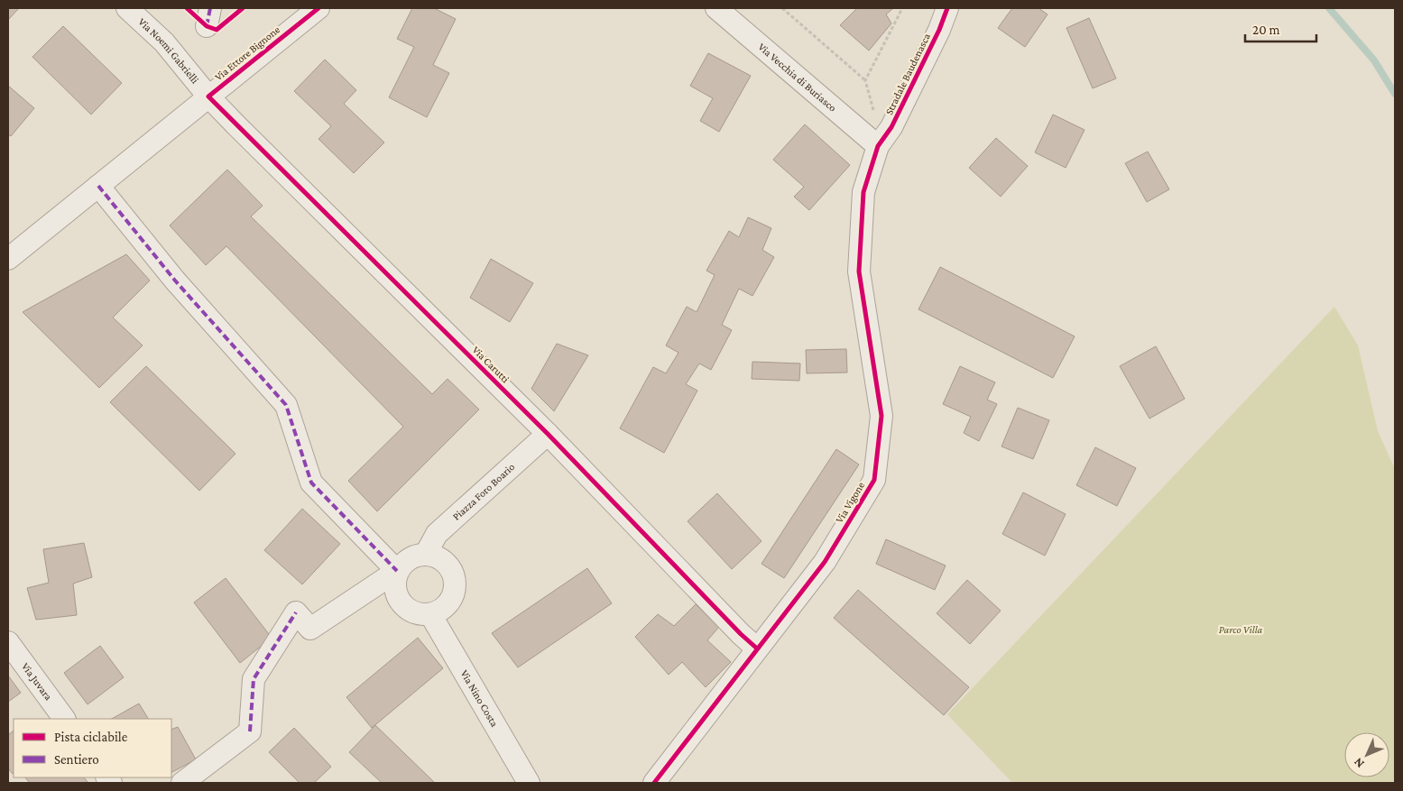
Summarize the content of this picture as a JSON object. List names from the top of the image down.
{
  "streets": {
    "street": [
      "Via Noemi Gabrielli",
      "Via Ettore Bignone",
      "Stradale Baudenasca",
      "Via Vecchia di Buriasco",
      "Via Carutti",
      "Piazza Foro Boario",
      "Via Vigone",
      "Via Juvara",
      "Via Nino Costa"
    ]
  },
  "crossings": [
    ["Via Noemi Gabrielli", "Via Ettore Bignone"],
    ["Via Noemi Gabrielli", "Via Carutti"],
    ["Via Ettore Bignone", "Via Carutti"],
    ["Stradale Baudenasca", "Via Vecchia di Buriasco"],
    ["Stradale Baudenasca", "Via Vigone"],
    ["Via Vecchia di Buriasco", "Via Vigone"],
    ["Via Carutti", "Piazza Foro Boario"],
    ["Via Carutti", "Via Vigone"],
    ["Piazza Foro Boario", "Via Nino Costa"]
  ],
  "parks": ["Parco Villa"],
  "legend": ["Pista ciclabile", "Sentiero"],
  "scale_bar": "20 m",
  "north": "bottom left"
}
